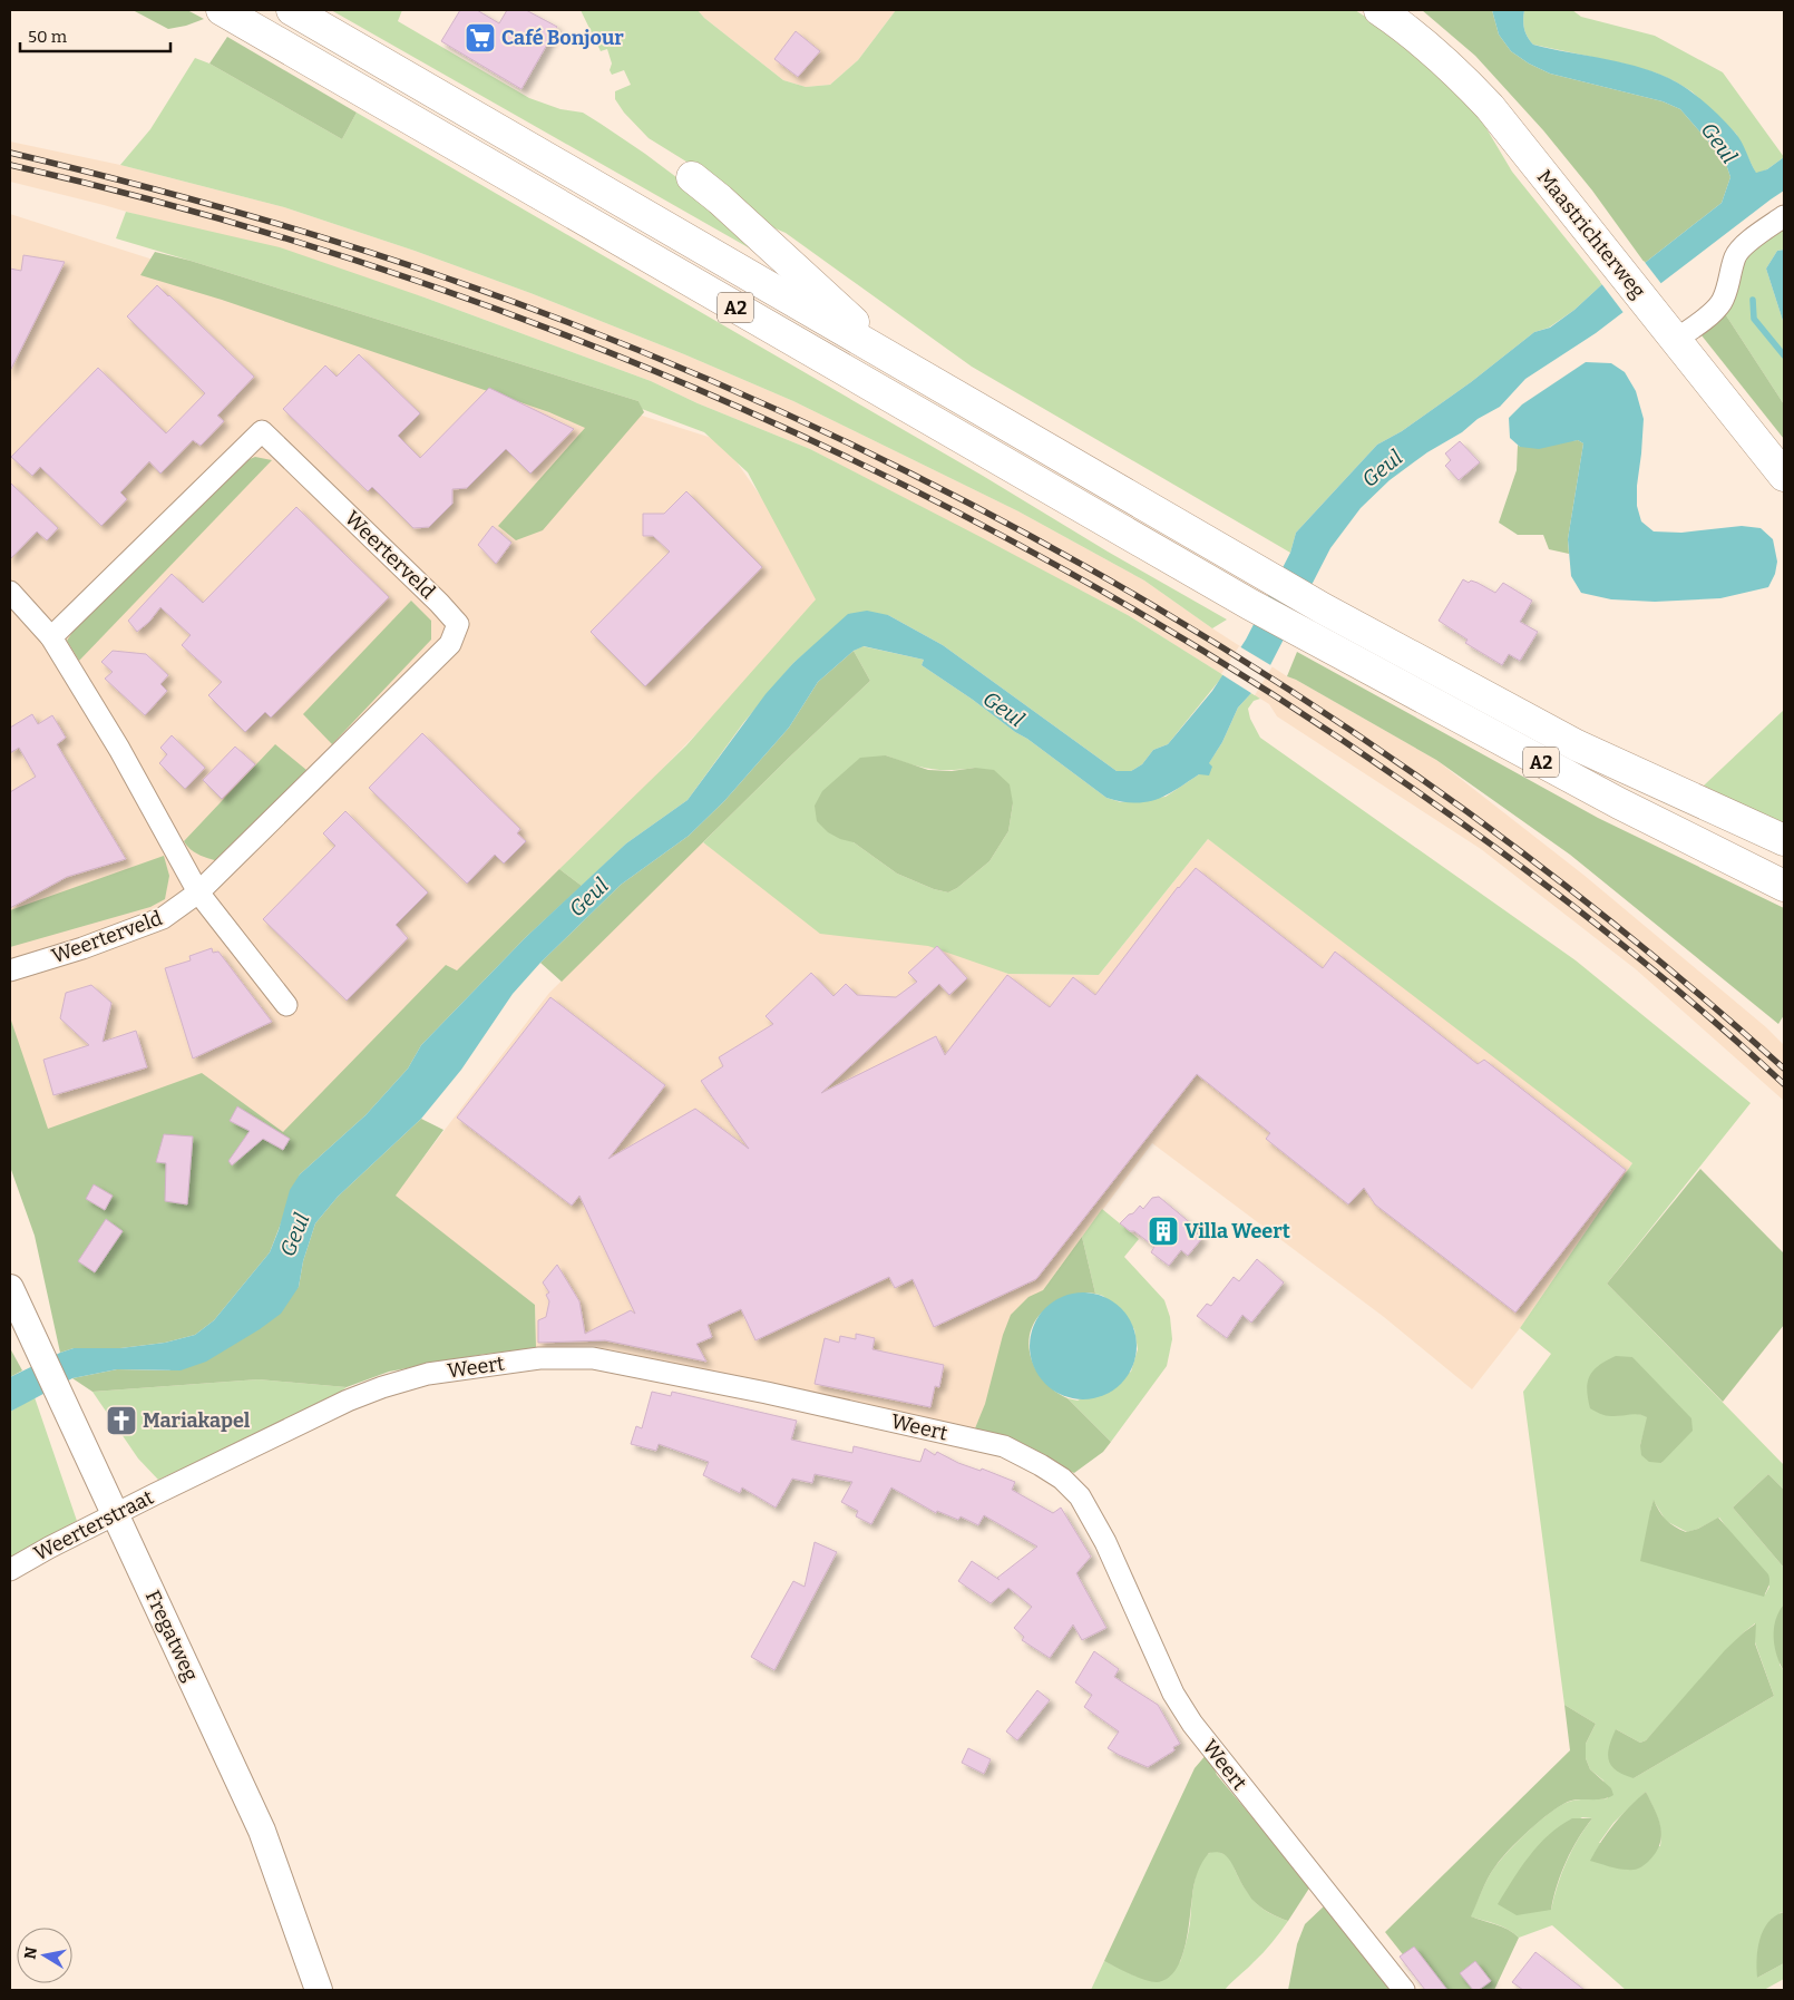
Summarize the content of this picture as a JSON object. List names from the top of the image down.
{
  "streets": {
    "main road": ["Maastrichterweg", "A2"],
    "street": [
      "Weerterveld",
      "Weert",
      "Weerterstraat",
      "Fregatweg"
    ]
  },
  "crossings": [
    ["Weert", "Weerterstraat"],
    ["Weerterstraat", "Fregatweg"]
  ],
  "water": ["Geul"],
  "places": {
    "supermarket": ["Café Bonjour"],
    "building": ["Villa Weert"],
    "church": ["Mariakapel"]
  },
  "scale_bar": "50 m",
  "north": "left"
}
